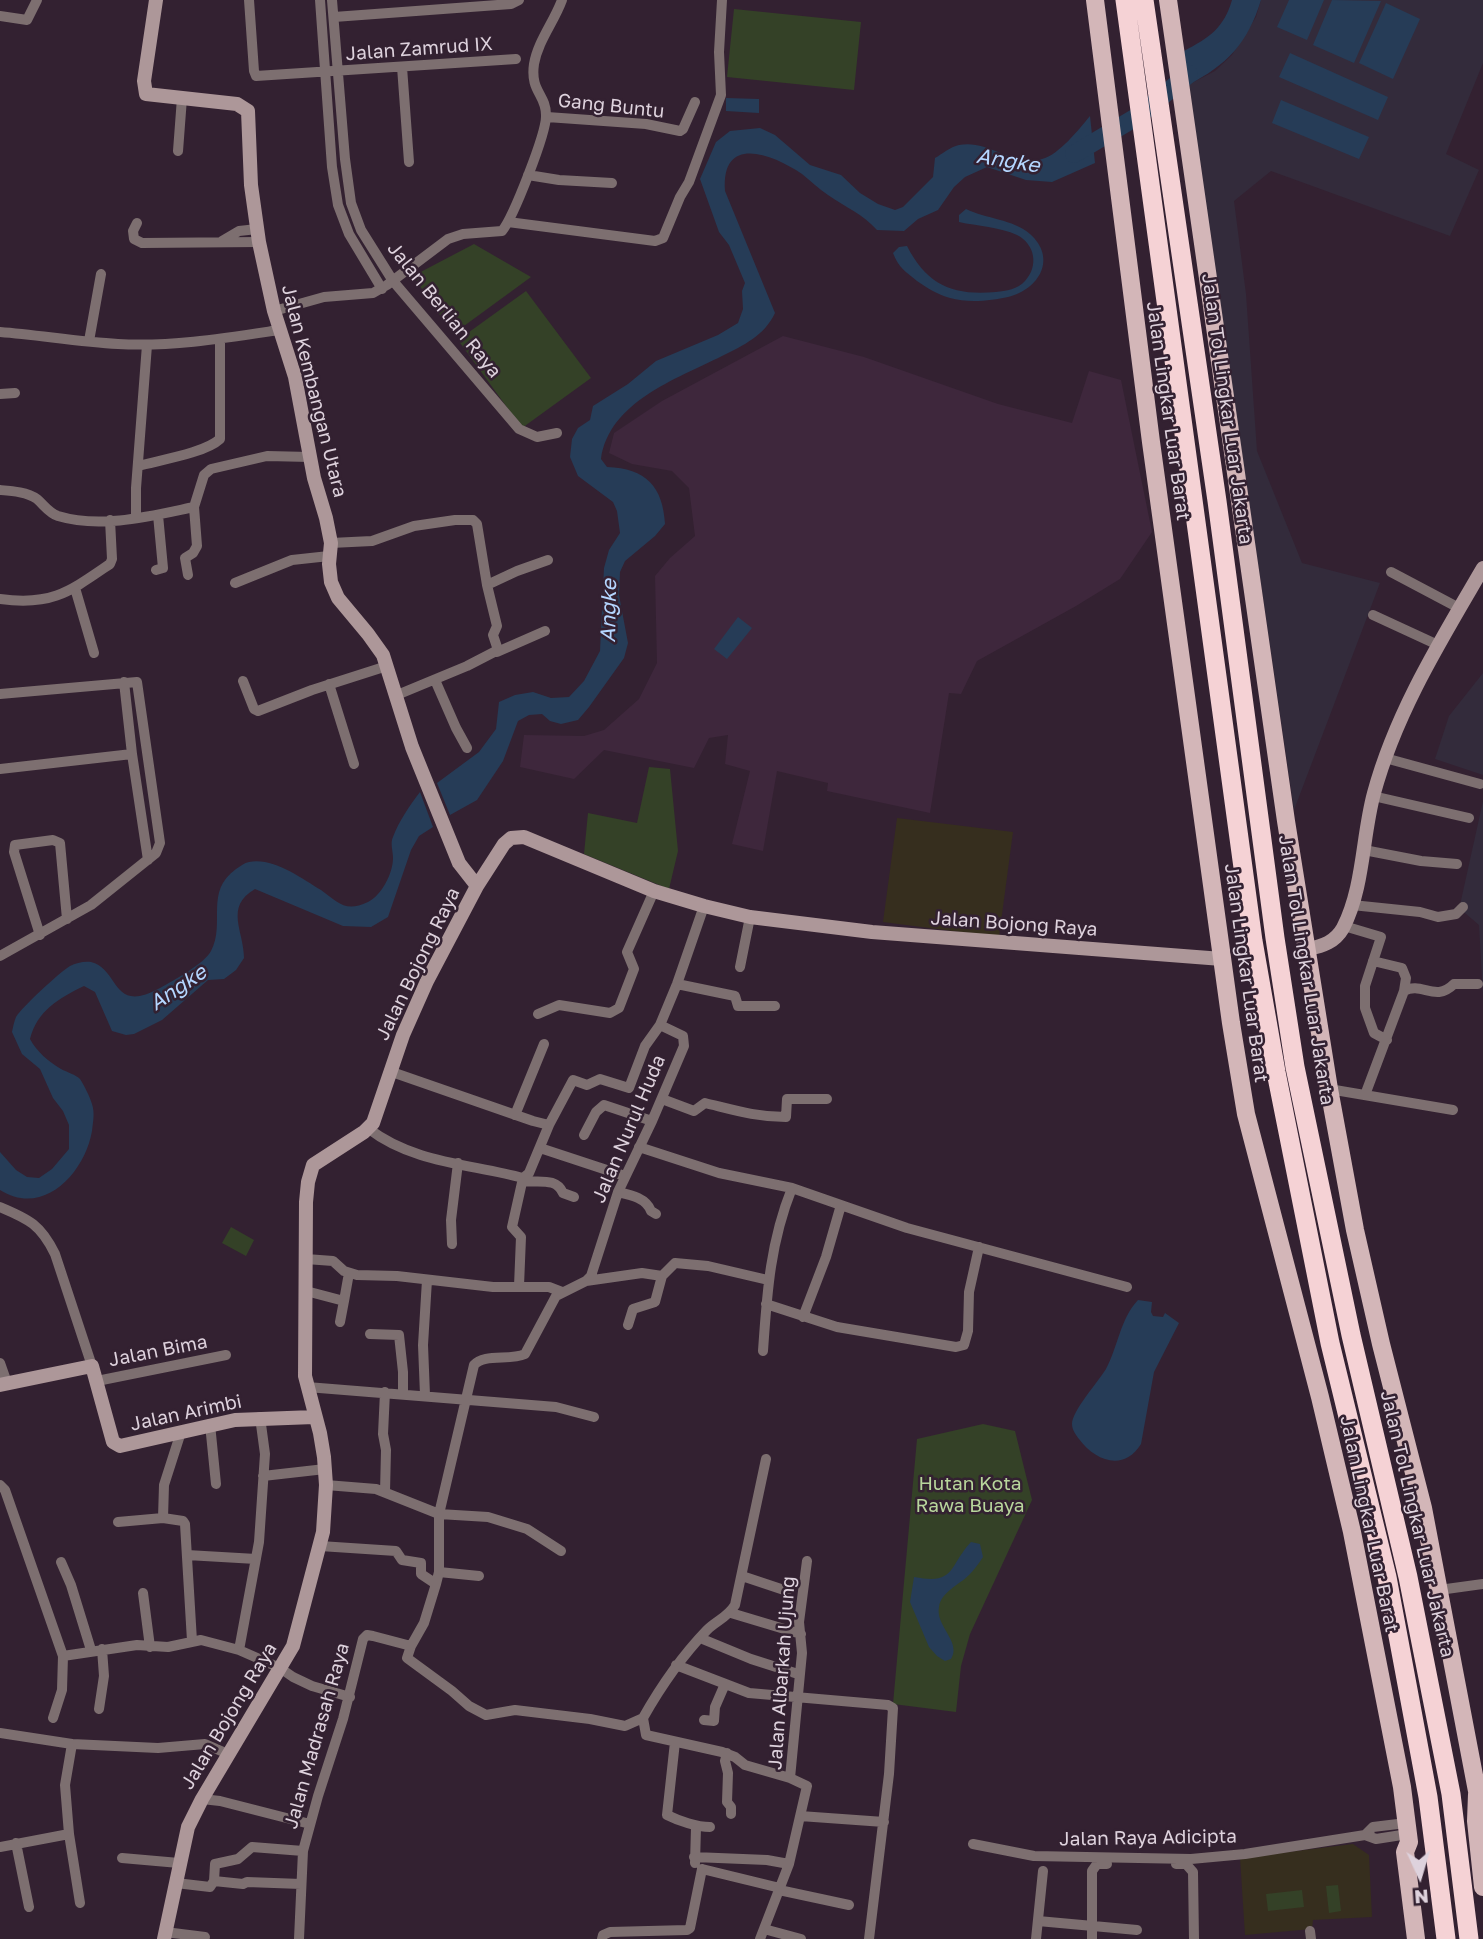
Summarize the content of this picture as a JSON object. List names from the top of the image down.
{
  "streets": {
    "highway": ["Jalan Tol Lingkar Luar Jakarta"],
    "main road": ["Jalan Lingkar Luar Barat"],
    "street": [
      "Jalan Zamrud IX",
      "Gang Buntu",
      "Jalan Berlian Raya",
      "Jalan Kembangan Utara",
      "Jalan Bojong Raya",
      "Jalan Nurul Huda",
      "Jalan Bima",
      "Jalan Arimbi",
      "Jalan Albarkah Ujung",
      "Jalan Madrasah Raya",
      "Jalan Raya Adicipta"
    ]
  },
  "crossings": [
    ["Jalan Zamrud IX", "Jalan Berlian Raya"],
    ["Jalan Kembangan Utara", "Jalan Bojong Raya"],
    ["Jalan Lingkar Luar Barat", "Jalan Bojong Raya"],
    ["Jalan Lingkar Luar Barat", "Jalan Raya Adicipta"],
    ["Jalan Bojong Raya", "Jalan Nurul Huda"],
    ["Jalan Bojong Raya", "Jalan Arimbi"],
    ["Jalan Bima", "Jalan Arimbi"]
  ],
  "water": ["Angke"],
  "parks": ["Hutan Kota Rawa Buaya"],
  "north": "bottom"
}
